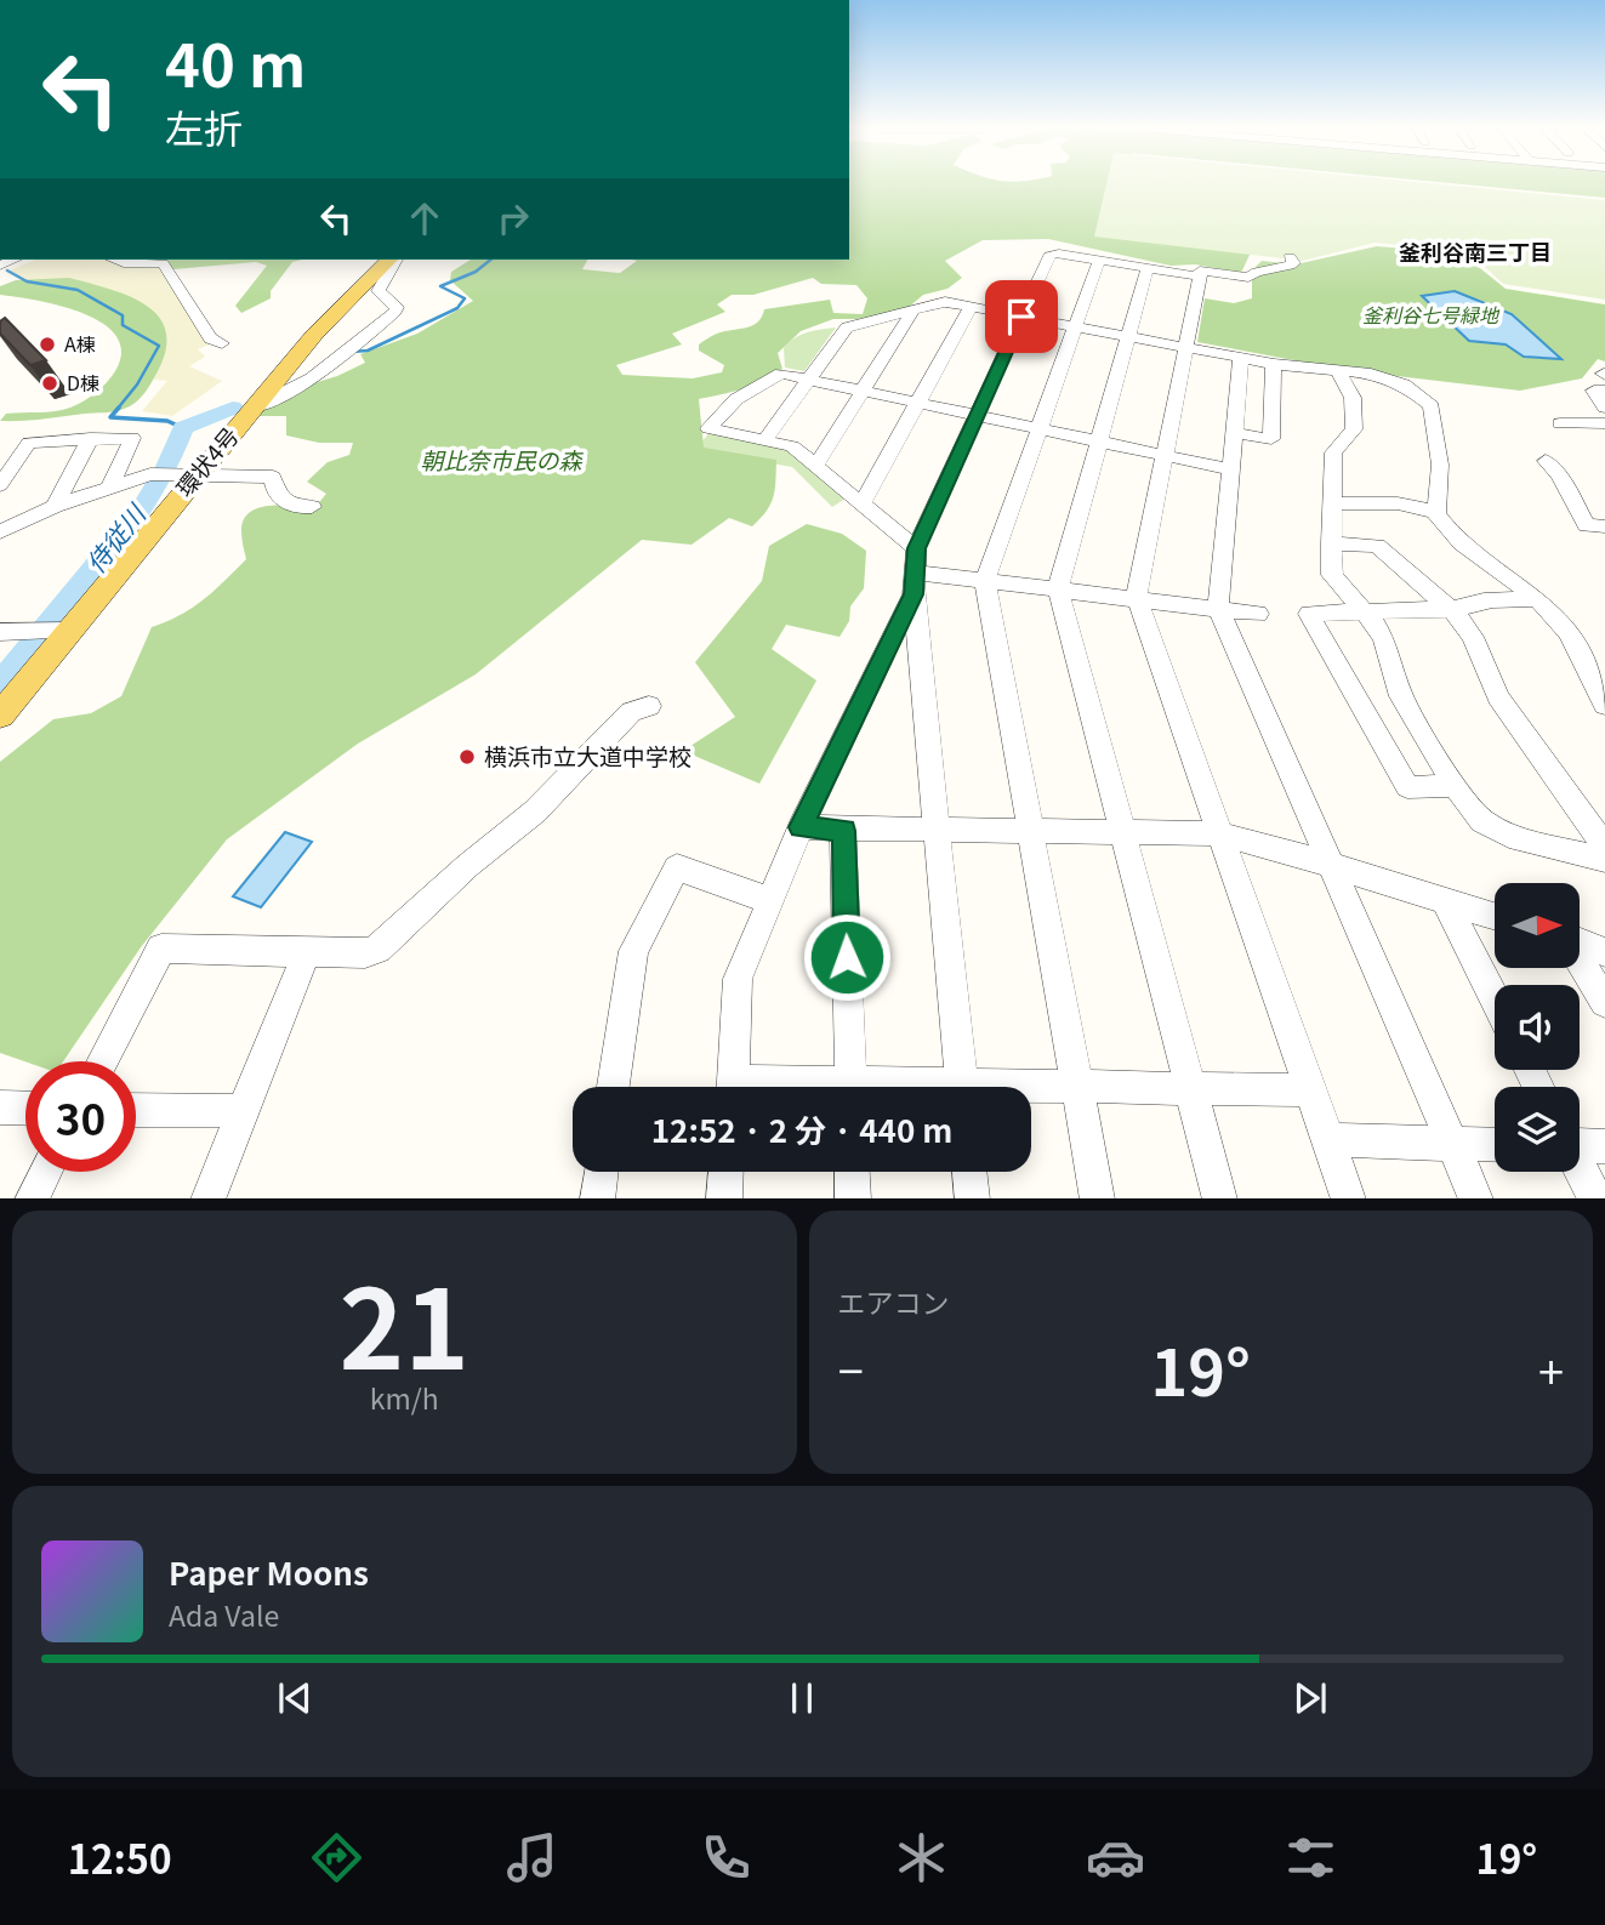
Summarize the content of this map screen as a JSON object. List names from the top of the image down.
{
  "streets": {
    "main road": ["環状4号"]
  },
  "districts": ["釜利谷南三丁目"],
  "water": ["侍従川"],
  "parks": ["釜利谷七号緑地", "朝比奈市民の森"],
  "places": ["A棟", "D棟", "横浜市立大道中学校"],
  "north": "right",
  "page": {
    "turn": ["40 m", "左折"],
    "limit": "30",
    "trip": "12:52 · 2 分 · 440 m",
    "tile": [
      ["21", "km/h"],
      "エアコン"
    ],
    "heat": ["−", "19°", "+"],
    "song": ["Paper Moons", "Ada Vale"],
    "tabs": ["12:50", "19°"]
  }
}
